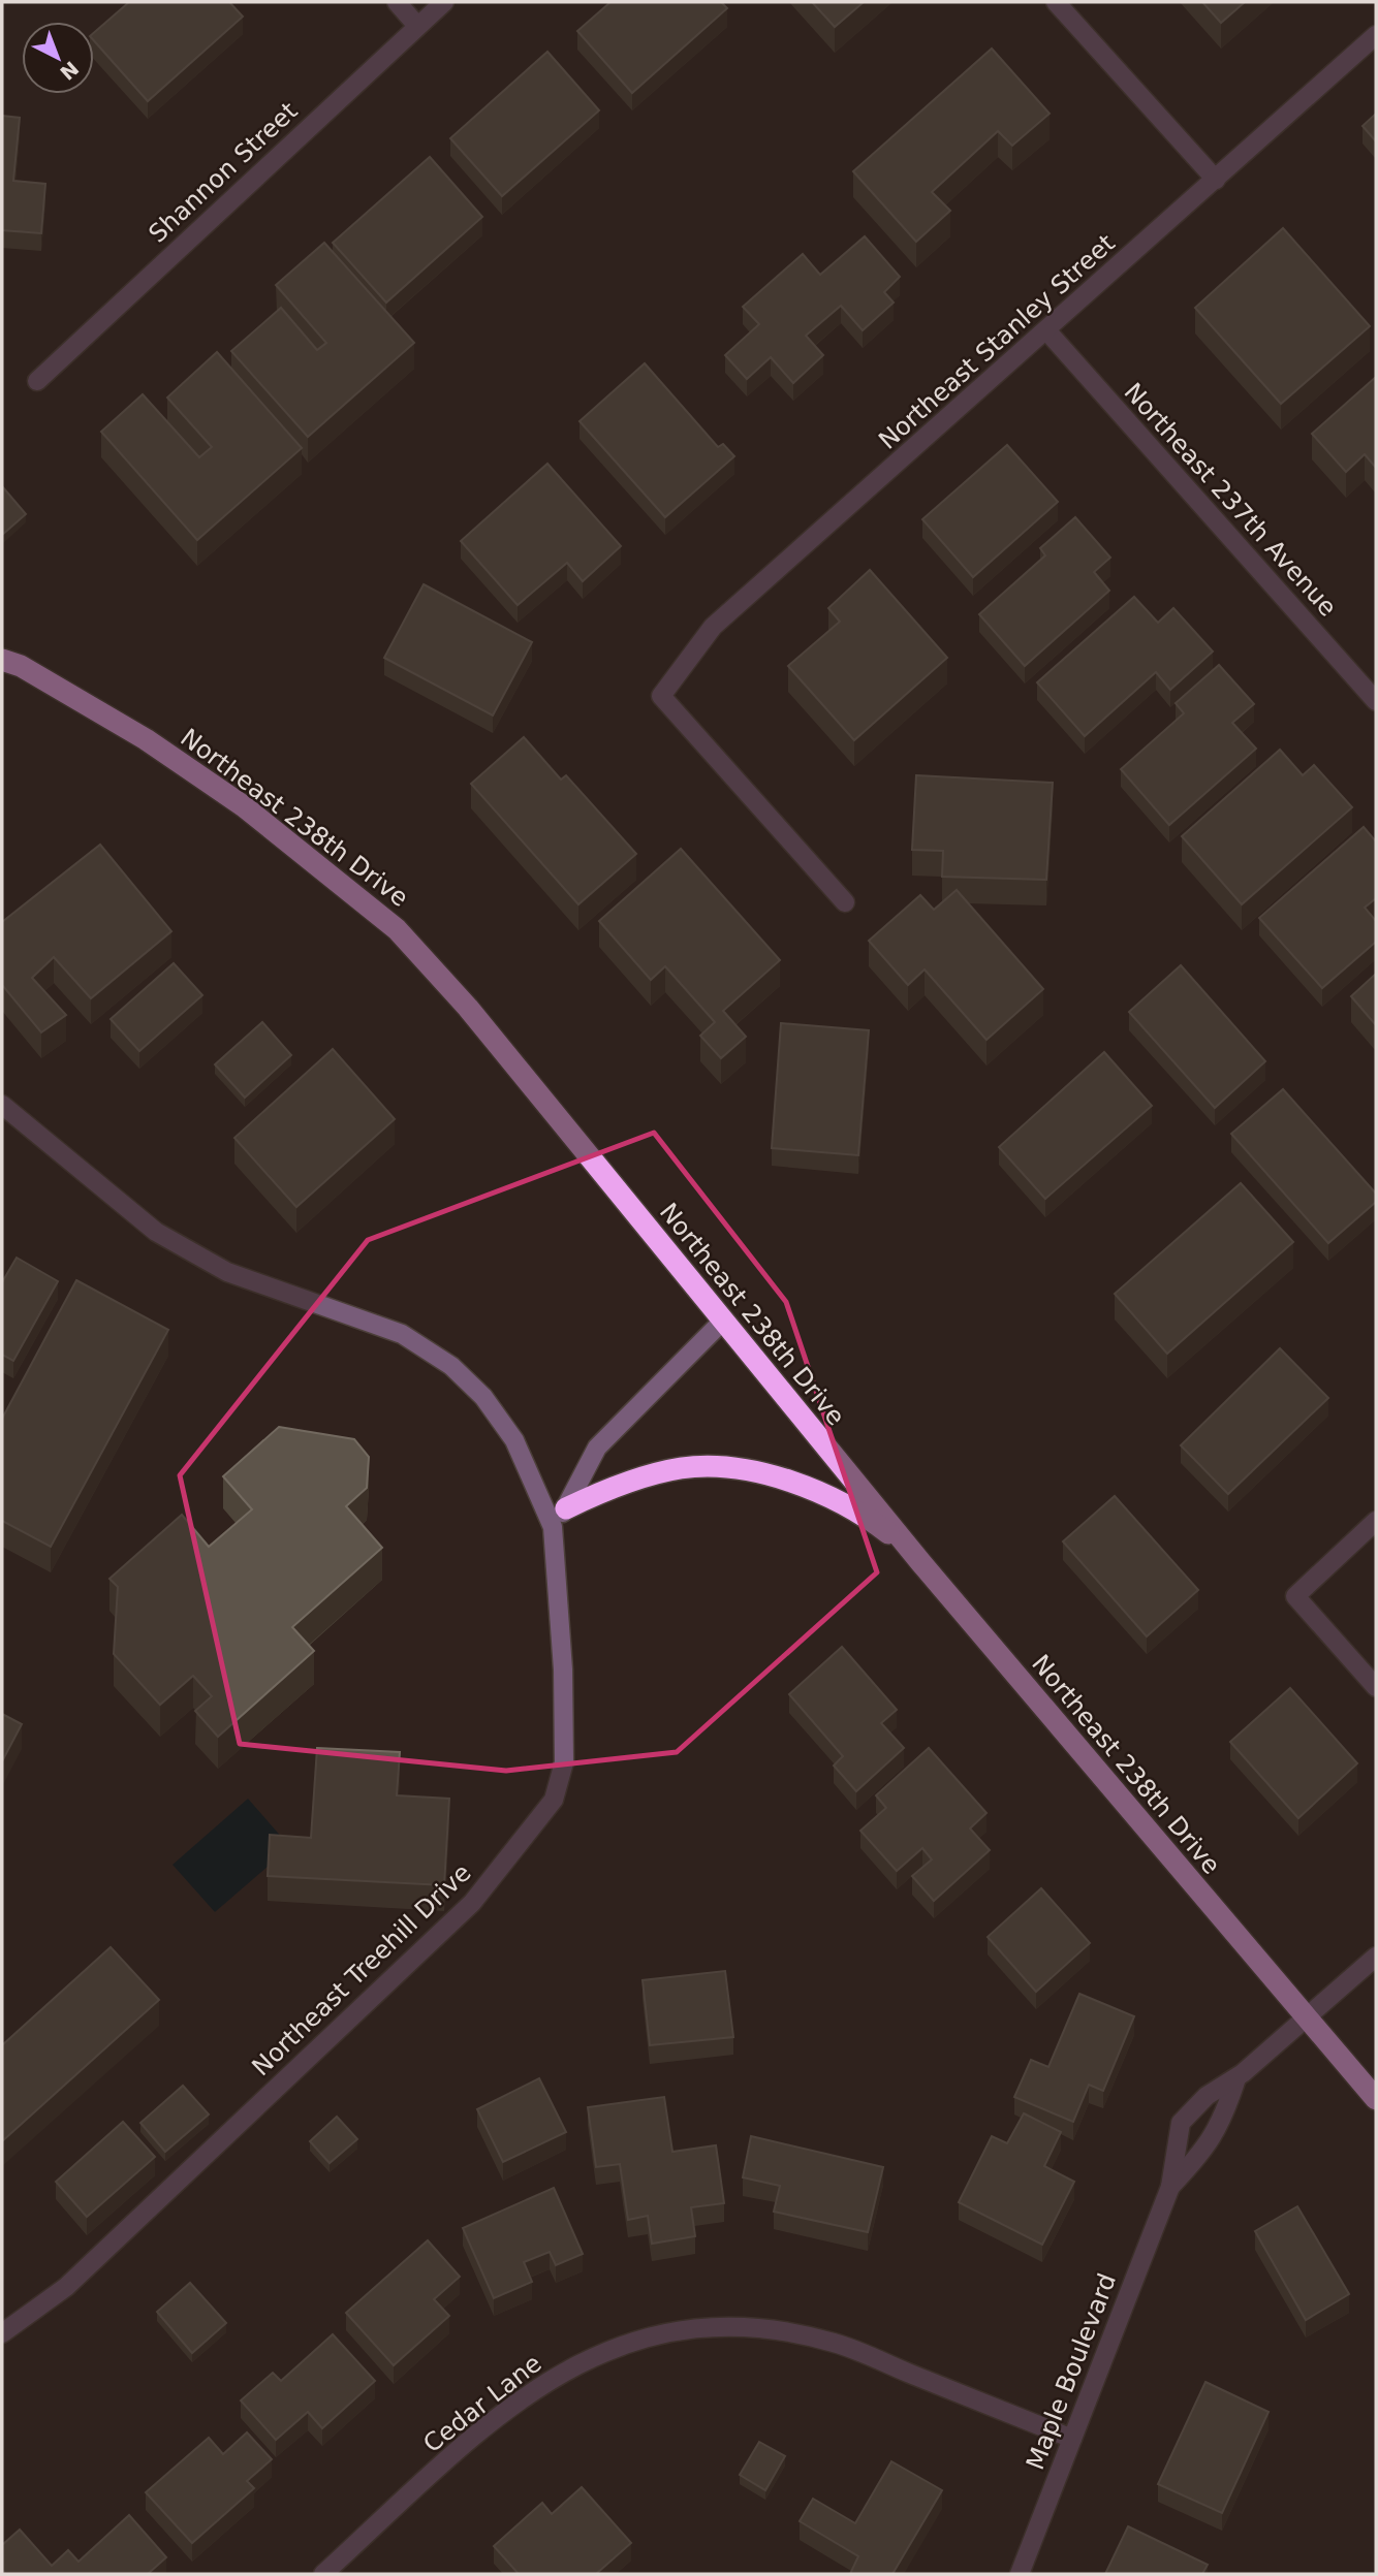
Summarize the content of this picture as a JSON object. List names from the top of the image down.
{
  "streets": {
    "highway": ["Northeast 238th Drive"],
    "street": [
      "Shannon Street",
      "Northeast Stanley Street",
      "Northeast 237th Avenue",
      "Northeast Treehill Drive",
      "Maple Boulevard",
      "Cedar Lane"
    ]
  },
  "crossings": [
    ["Northeast Stanley Street", "Northeast 237th Avenue"],
    ["Northeast 238th Drive", "Maple Boulevard"],
    ["Maple Boulevard", "Cedar Lane"]
  ],
  "north": "bottom right"
}
